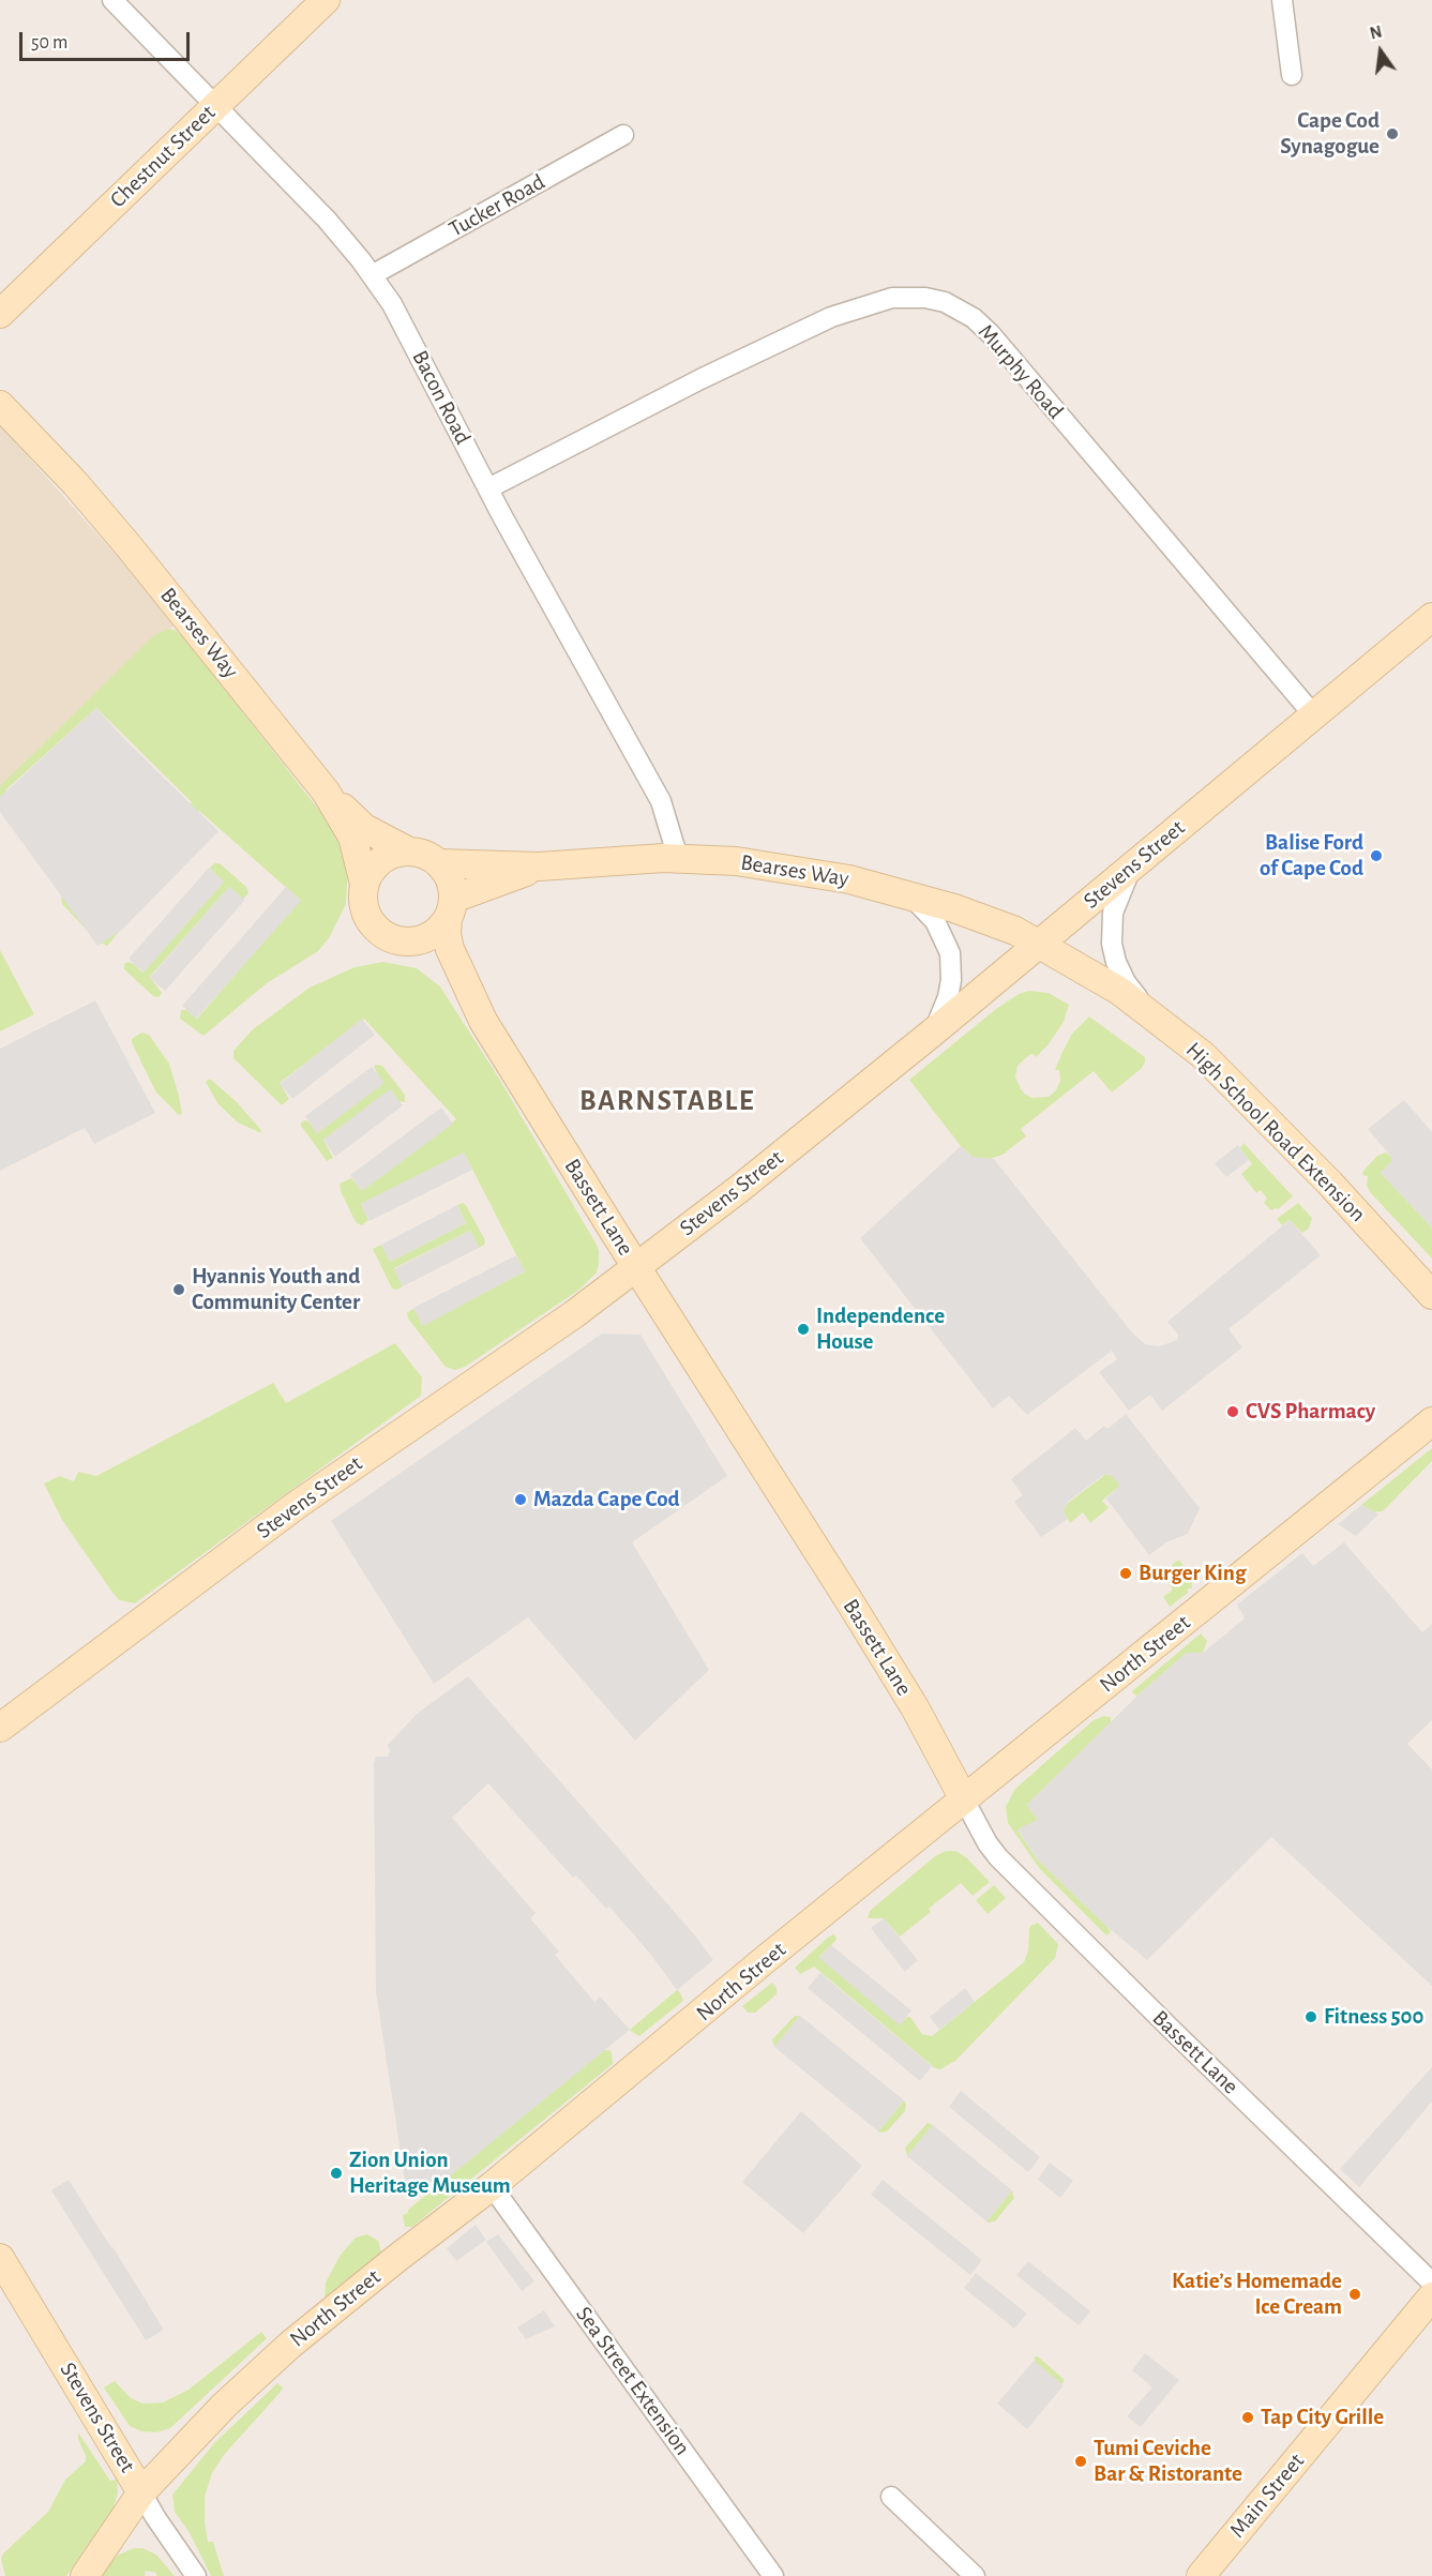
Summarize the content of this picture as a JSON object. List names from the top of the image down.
{
  "streets": {
    "street": [
      "Chestnut Street",
      "Tucker Road",
      "Murphy Road",
      "Bacon Road",
      "Bearses Way",
      "Stevens Street",
      "High School Road Extension",
      "Bassett Lane",
      "North Street",
      "Sea Street Extension",
      "Main Street"
    ]
  },
  "crossings": [
    ["Chestnut Street", "Bacon Road"],
    ["Tucker Road", "Bacon Road"],
    ["Murphy Road", "Bacon Road"],
    ["Murphy Road", "Stevens Street"],
    ["Bacon Road", "Bearses Way"],
    ["Bearses Way", "Stevens Street"],
    ["Bearses Way", "High School Road Extension"],
    ["Bearses Way", "Bassett Lane"],
    ["Stevens Street", "High School Road Extension"],
    ["Stevens Street", "Bassett Lane"],
    ["Stevens Street", "North Street"],
    ["Bassett Lane", "North Street"],
    ["North Street", "Sea Street Extension"]
  ],
  "districts": ["BARNSTABLE"],
  "places": [
    "Cape Cod Synagogue",
    "Balise Ford of Cape Cod",
    "Hyannis Youth and Community Center",
    "Independence House",
    "CVS Pharmacy",
    "Mazda Cape Cod",
    "Burger King",
    "Fitness 500",
    "Zion Union Heritage Museum",
    "Katie’s Homemade Ice Cream",
    "Tap City Grille",
    "Tumi Ceviche Bar & Ristorante"
  ],
  "scale_bar": "50 m",
  "north": "top"
}
